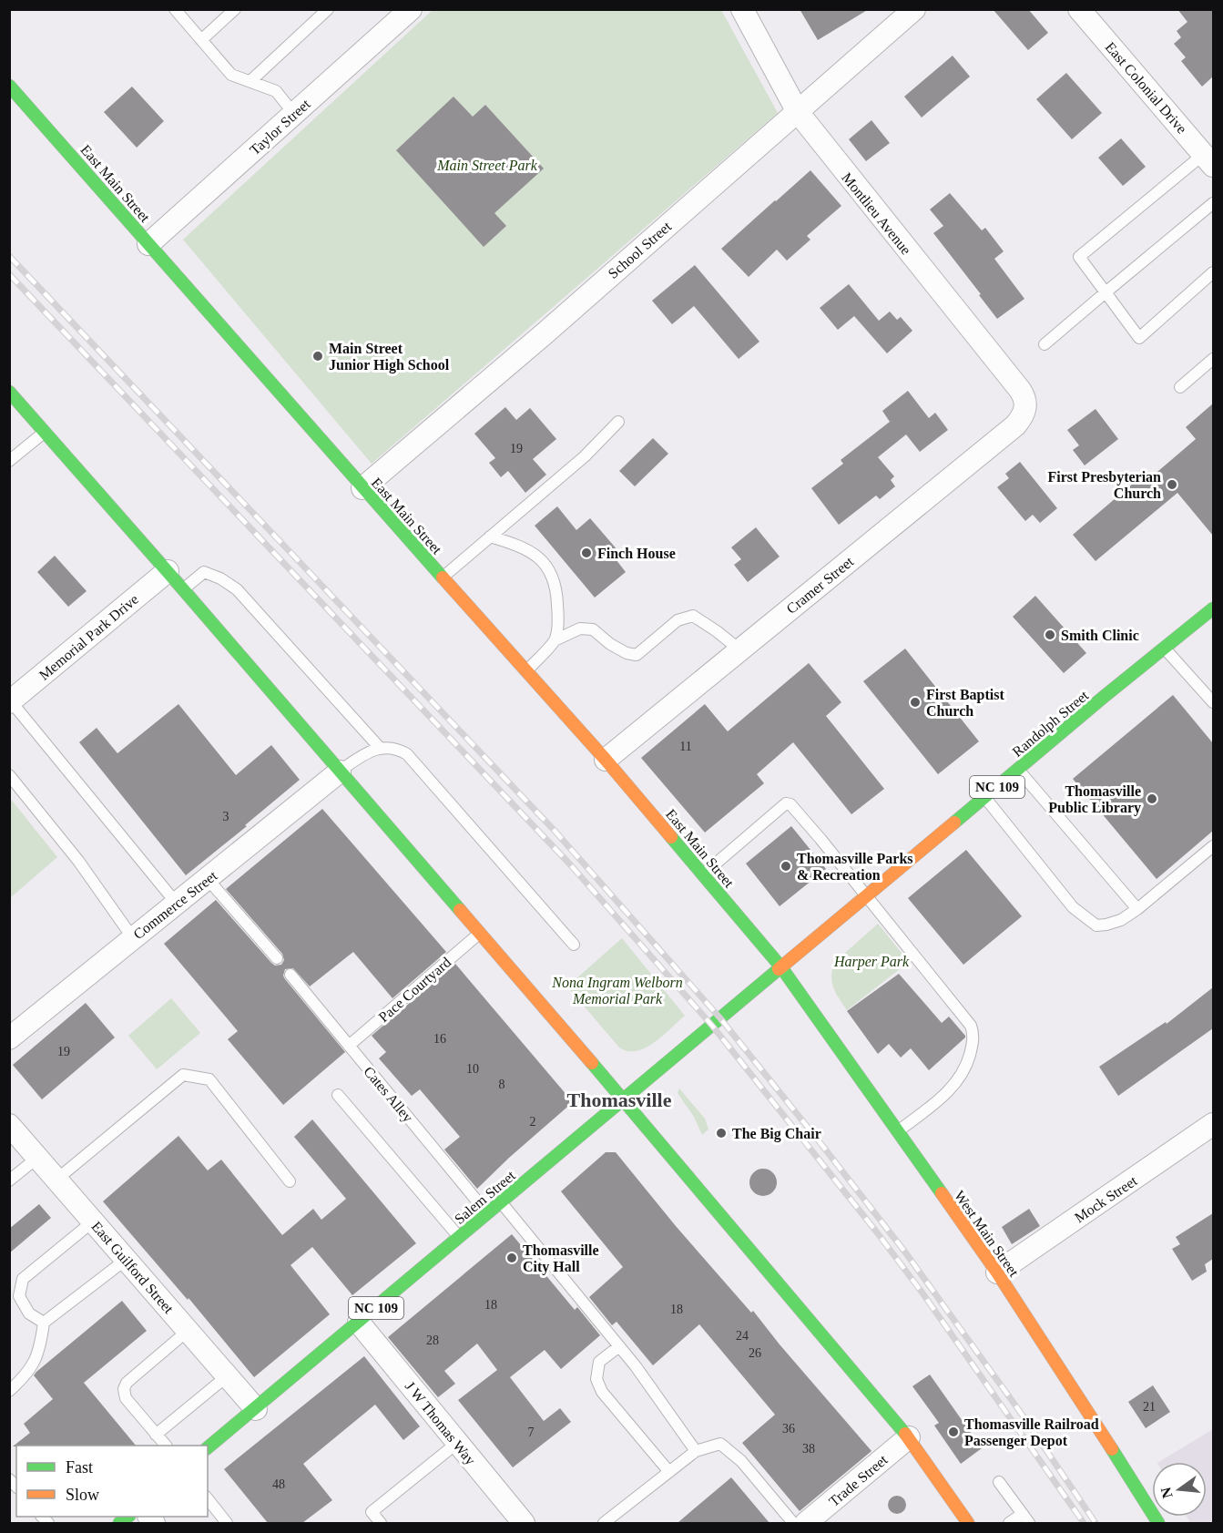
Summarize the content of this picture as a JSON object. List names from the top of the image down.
{
  "streets": {
    "main road": [
      "East Main Street",
      "Randolph Street",
      "NC 109",
      "Salem Street",
      "West Main Street"
    ],
    "street": [
      "East Colonial Drive",
      "Taylor Street",
      "Montlieu Avenue",
      "School Street",
      "Cramer Street",
      "Memorial Park Drive",
      "Commerce Street",
      "Mock Street",
      "East Guilford Street",
      "J W Thomas Way",
      "Trade Street"
    ],
    "lane": ["Pace Courtyard", "Cates Alley"]
  },
  "crossings": [
    ["Taylor Street", "East Main Street"],
    ["East Main Street", "School Street"],
    ["East Main Street", "Cramer Street"],
    ["East Main Street", "Randolph Street"],
    ["East Main Street", "Salem Street"],
    ["East Main Street", "West Main Street"],
    ["Montlieu Avenue", "School Street"],
    ["Montlieu Avenue", "Cramer Street"],
    ["Randolph Street", "Salem Street"],
    ["Randolph Street", "West Main Street"],
    ["Pace Courtyard", "Cates Alley"],
    ["Cates Alley", "Salem Street"],
    ["Salem Street", "West Main Street"],
    ["Salem Street", "East Guilford Street"],
    ["Salem Street", "J W Thomas Way"],
    ["Mock Street", "West Main Street"]
  ],
  "districts": ["Thomasville"],
  "parks": ["Main Street Park", "Harper Park", "Nona Ingram Welborn Memorial Park"],
  "places": [
    "Main Street Junior High School",
    "First Presbyterian Church",
    "Finch House",
    "Smith Clinic",
    "First Baptist Church",
    "Thomasville Public Library",
    "Thomasville Parks & Recreation",
    "The Big Chair",
    "Thomasville City Hall",
    "Thomasville Railroad Passenger Depot"
  ],
  "house_numbers": [
    "19",
    "11",
    "3",
    "16",
    "19",
    "10",
    "8",
    "2",
    "18",
    "18",
    "24",
    "28",
    "26",
    "21",
    "36",
    "7",
    "38",
    "48"
  ],
  "legend": ["Fast", "Slow"],
  "north": "left"
}
